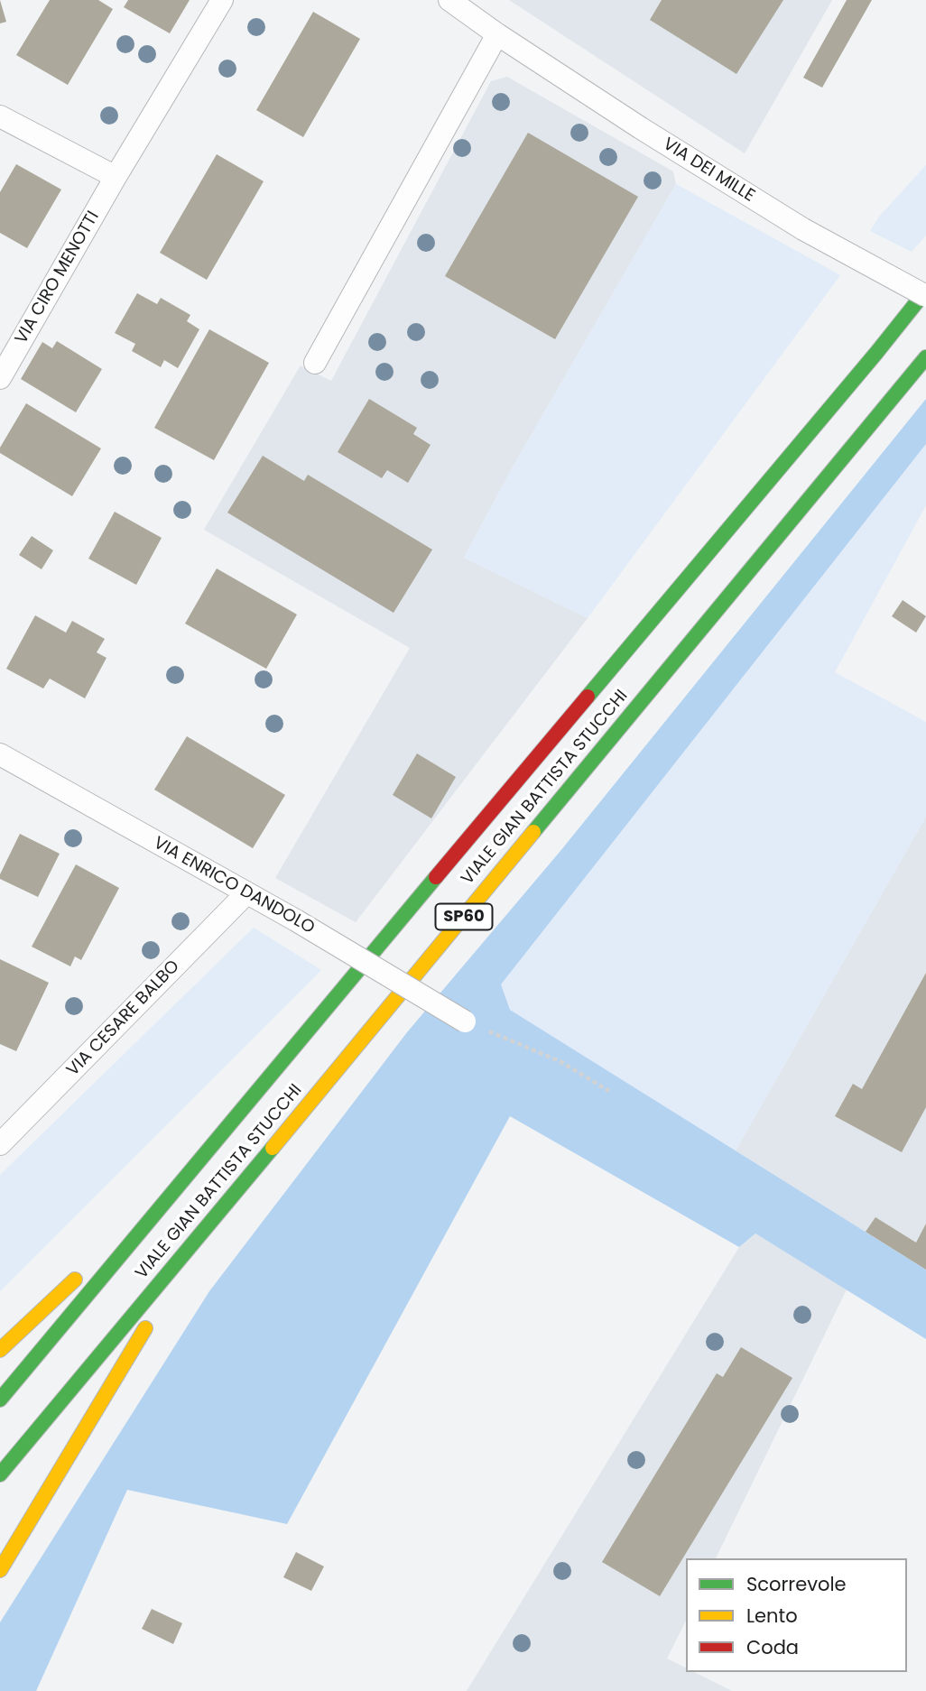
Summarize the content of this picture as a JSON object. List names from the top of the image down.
{
  "streets": {
    "highway": ["VIALE GIAN BATTISTA STUCCHI", "SP60"],
    "street": [
      "VIA DEI MILLE",
      "VIA CIRO MENOTTI",
      "VIA ENRICO DANDOLO",
      "VIA CESARE BALBO"
    ]
  },
  "crossings": [
    ["VIA ENRICO DANDOLO", "VIA CESARE BALBO"]
  ],
  "legend": ["Scorrevole", "Lento", "Coda"]
}
